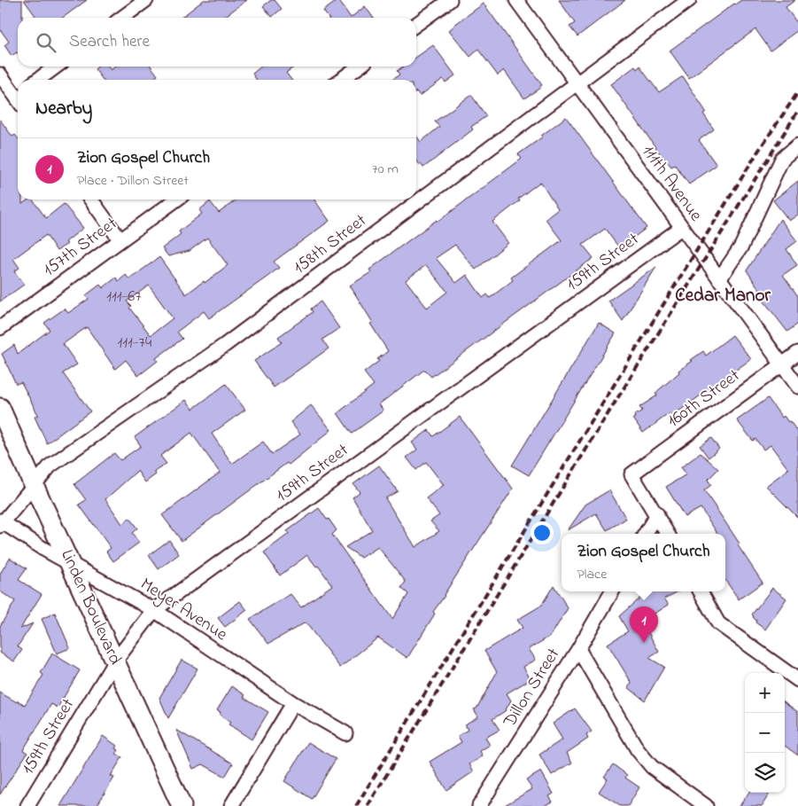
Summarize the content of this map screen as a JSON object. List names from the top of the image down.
{
  "streets": {
    "main road": ["Linden Boulevard"],
    "street": [
      "111th Avenue",
      "158th Street",
      "157th Street",
      "159th Street",
      "160th Street",
      "Meyer Avenue",
      "Dillon Street"
    ]
  },
  "crossings": [
    ["111th Avenue", "158th Street"],
    ["111th Avenue", "159th Street"],
    ["111th Avenue", "160th Street"],
    ["158th Street", "Linden Boulevard"],
    ["158th Street", "Meyer Avenue"],
    ["159th Street", "Linden Boulevard"],
    ["159th Street", "Meyer Avenue"],
    ["Linden Boulevard", "Meyer Avenue"]
  ],
  "districts": ["Cedar Manor"],
  "house_numbers": ["111-67", "111-74"],
  "page": {
    "search": "Search here",
    "heading": "Nearby",
    "list": [
      {
        "mark": "1",
        "name": "Zion Gospel Church",
        "note": "Place · Dillon Street",
        "value": "70 m"
      }
    ],
    "popup": ["Zion Gospel Church", "Place"],
    "pins": "1",
    "map_buttons": ["+", "−"]
  }
}
